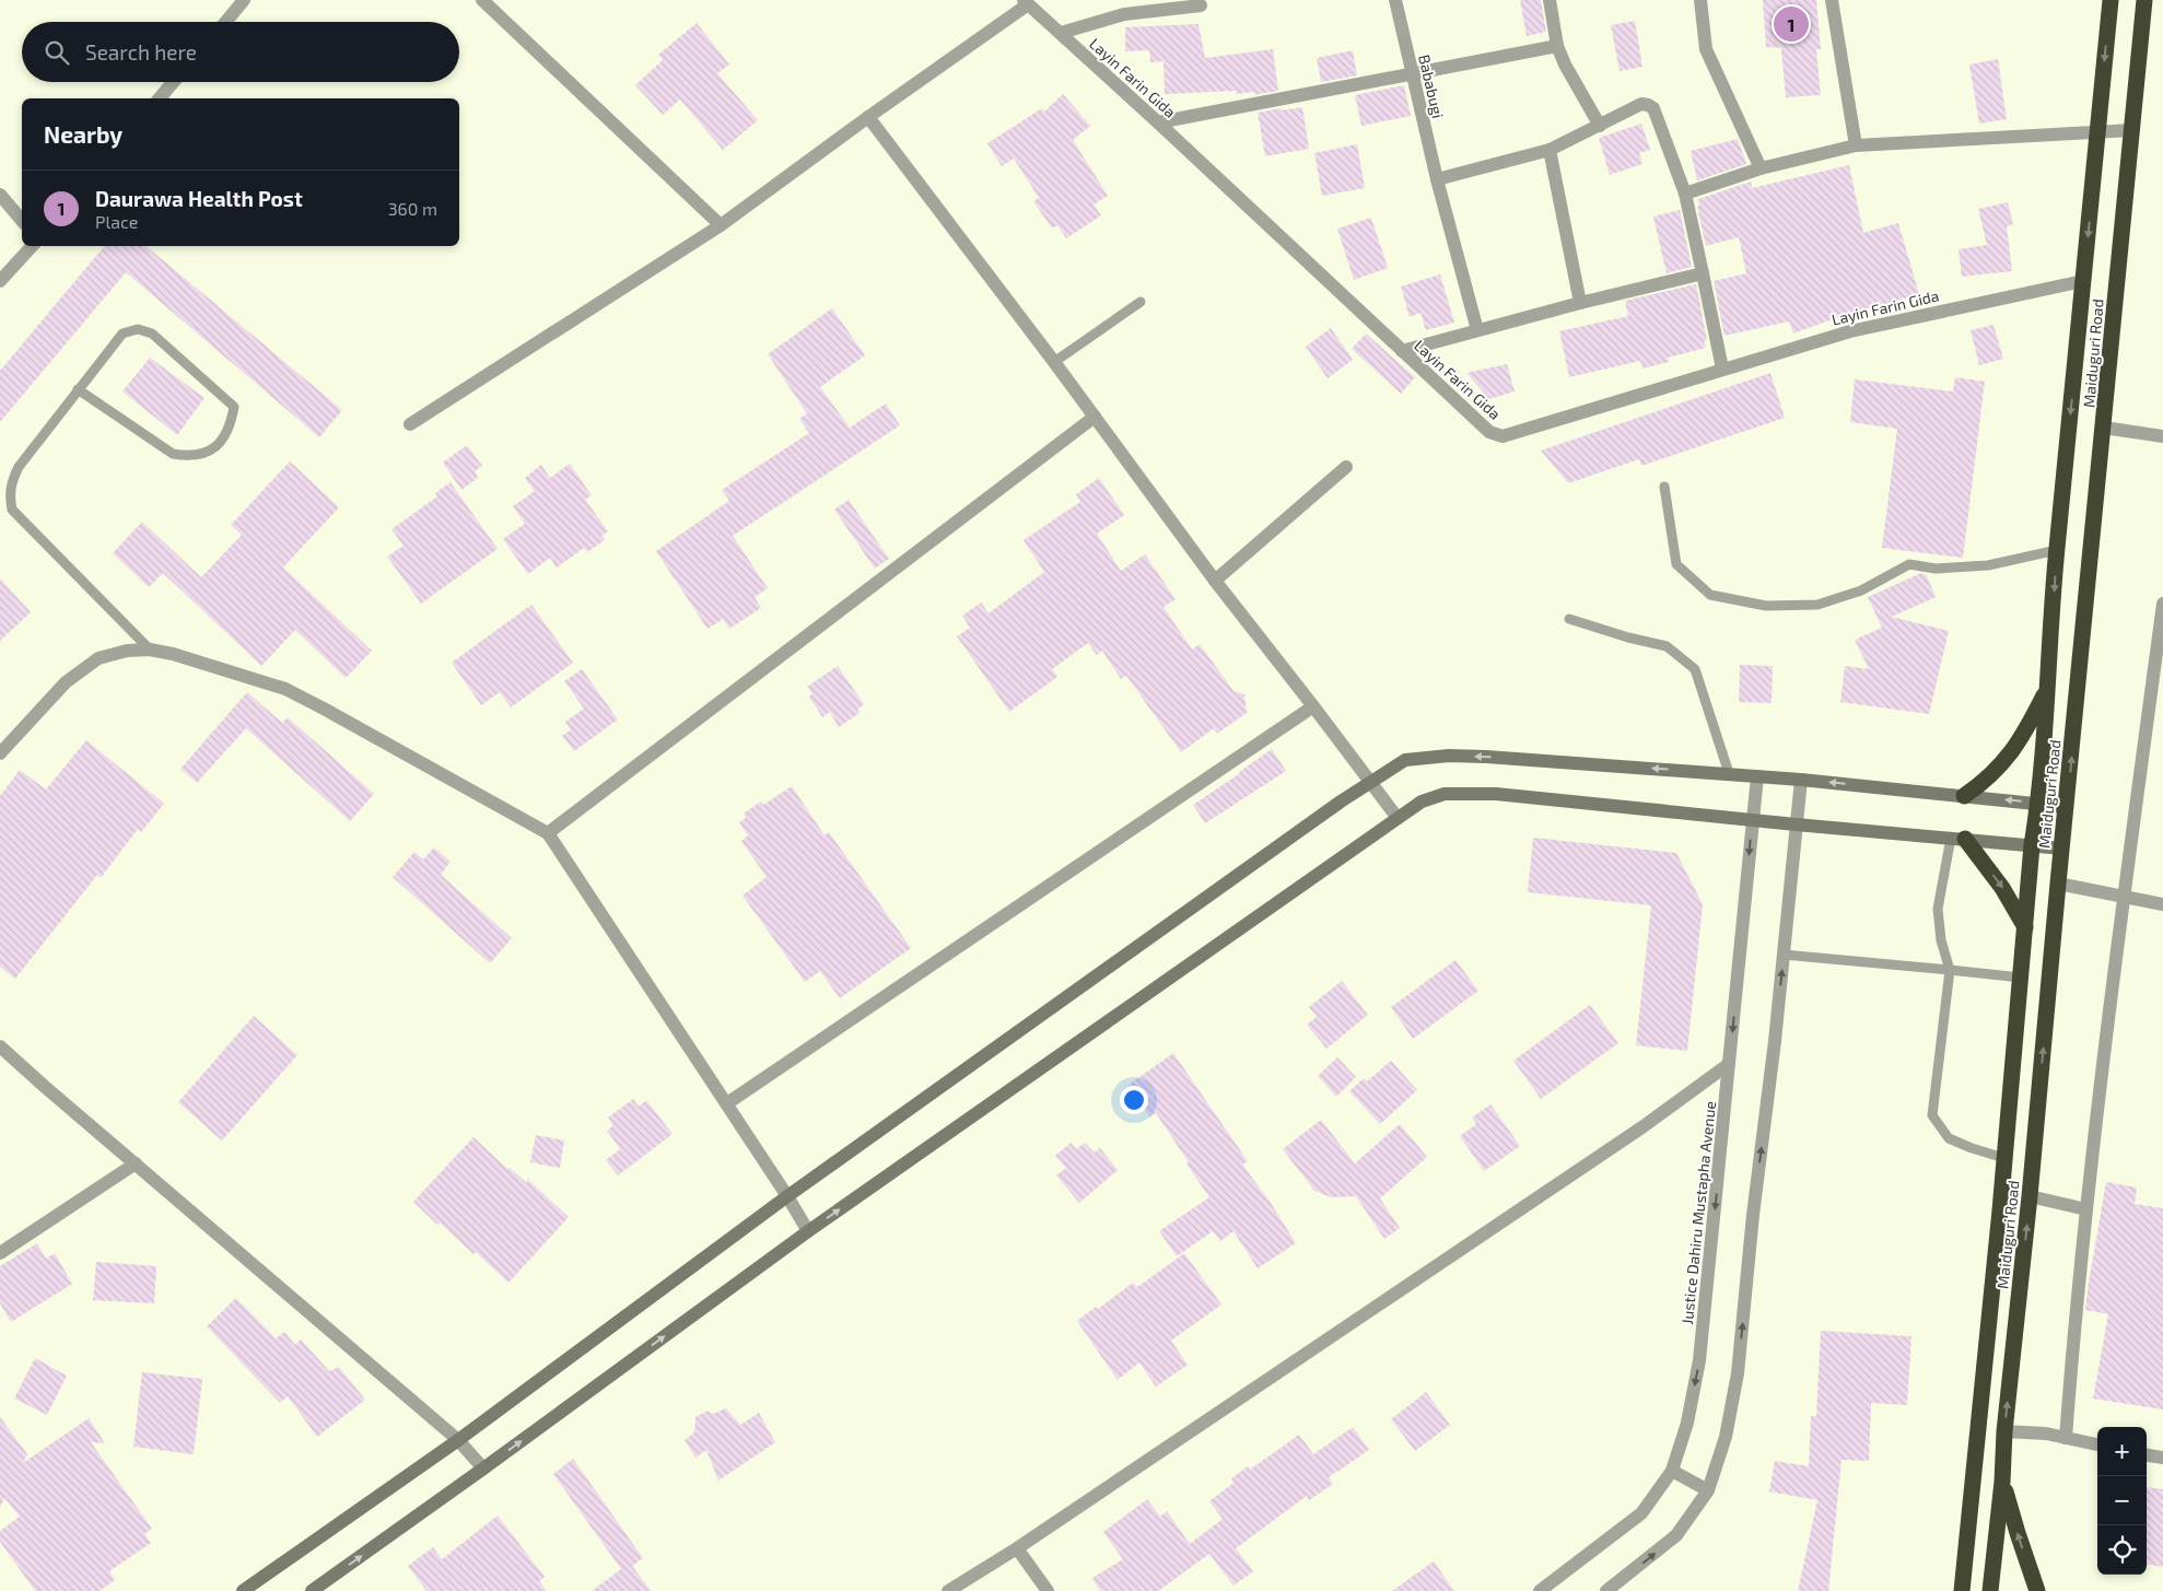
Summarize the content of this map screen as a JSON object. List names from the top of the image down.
{
  "streets": {
    "highway": ["Maiduguri Road"],
    "street": ["Layin Farin Gida", "Bababugi", "Justice Dahiru Mustapha Avenue"]
  },
  "crossings": [
    ["Layin Farin Gida", "Maiduguri Road"]
  ],
  "page": {
    "pins": "1",
    "search": "Search here",
    "heading": "Nearby",
    "list": [
      {
        "mark": "1",
        "name": "Daurawa Health Post",
        "note": "Place",
        "value": "360 m"
      }
    ],
    "map_buttons": ["+", "−"]
  }
}
